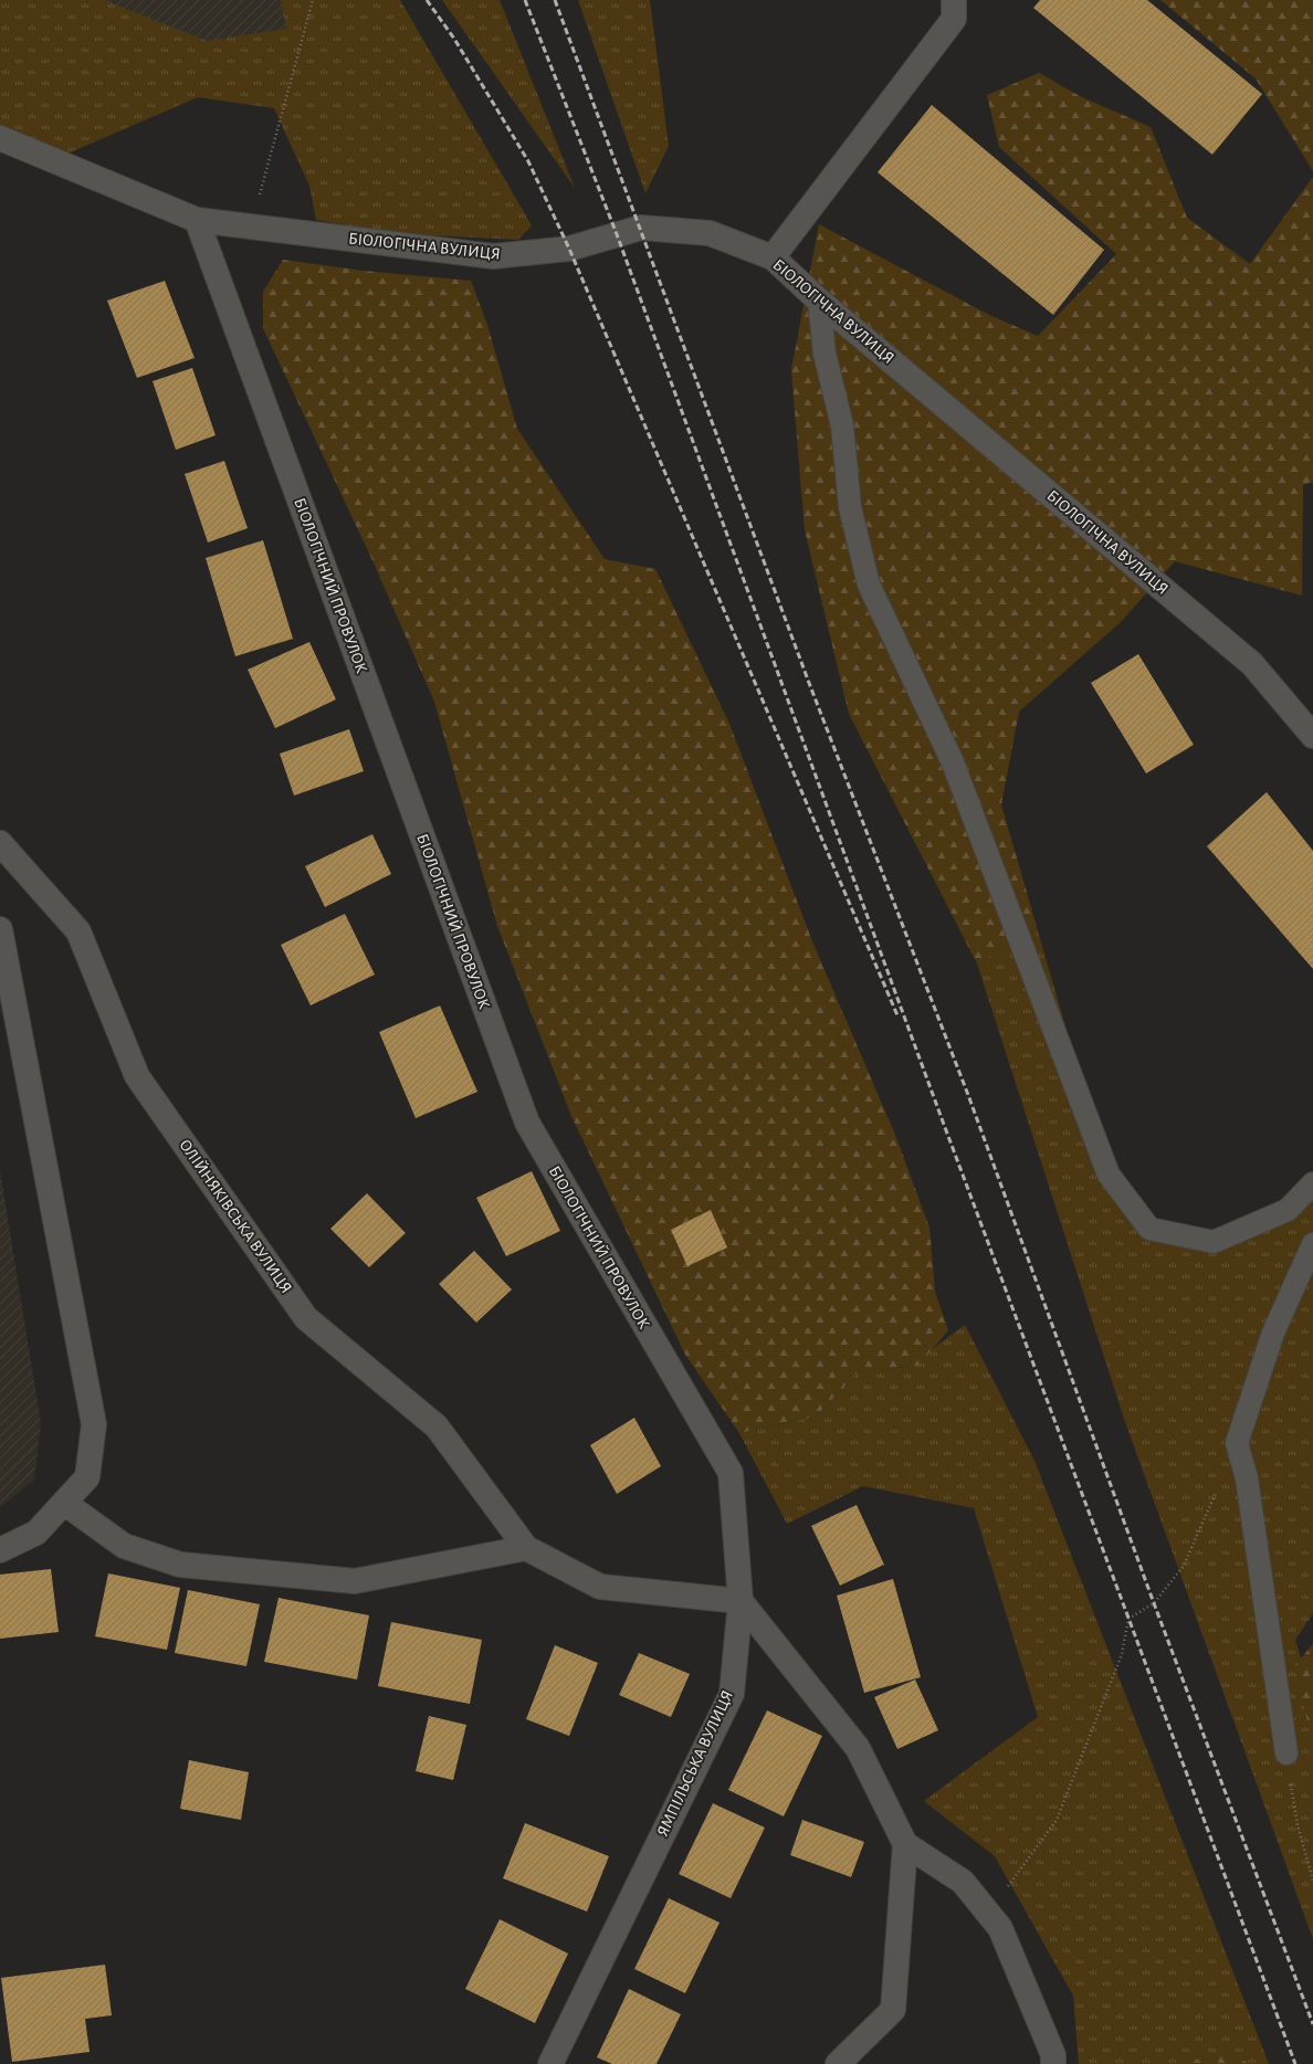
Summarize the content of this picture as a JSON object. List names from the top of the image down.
{
  "streets": {
    "street": [
      "БІОЛОГІЧНА ВУЛИЦЯ",
      "БІОЛОГІЧНИЙ ПРОВУЛОК",
      "ОЛІЙНЯКІВСЬКА ВУЛИЦЯ",
      "ЯМПІЛЬСЬКА ВУЛИЦЯ"
    ]
  },
  "crossings": [
    ["БІОЛОГІЧНА ВУЛИЦЯ", "БІОЛОГІЧНИЙ ПРОВУЛОК"],
    ["БІОЛОГІЧНИЙ ПРОВУЛОК", "ОЛІЙНЯКІВСЬКА ВУЛИЦЯ"],
    ["БІОЛОГІЧНИЙ ПРОВУЛОК", "ЯМПІЛЬСЬКА ВУЛИЦЯ"],
    ["ОЛІЙНЯКІВСЬКА ВУЛИЦЯ", "ЯМПІЛЬСЬКА ВУЛИЦЯ"]
  ]
}
